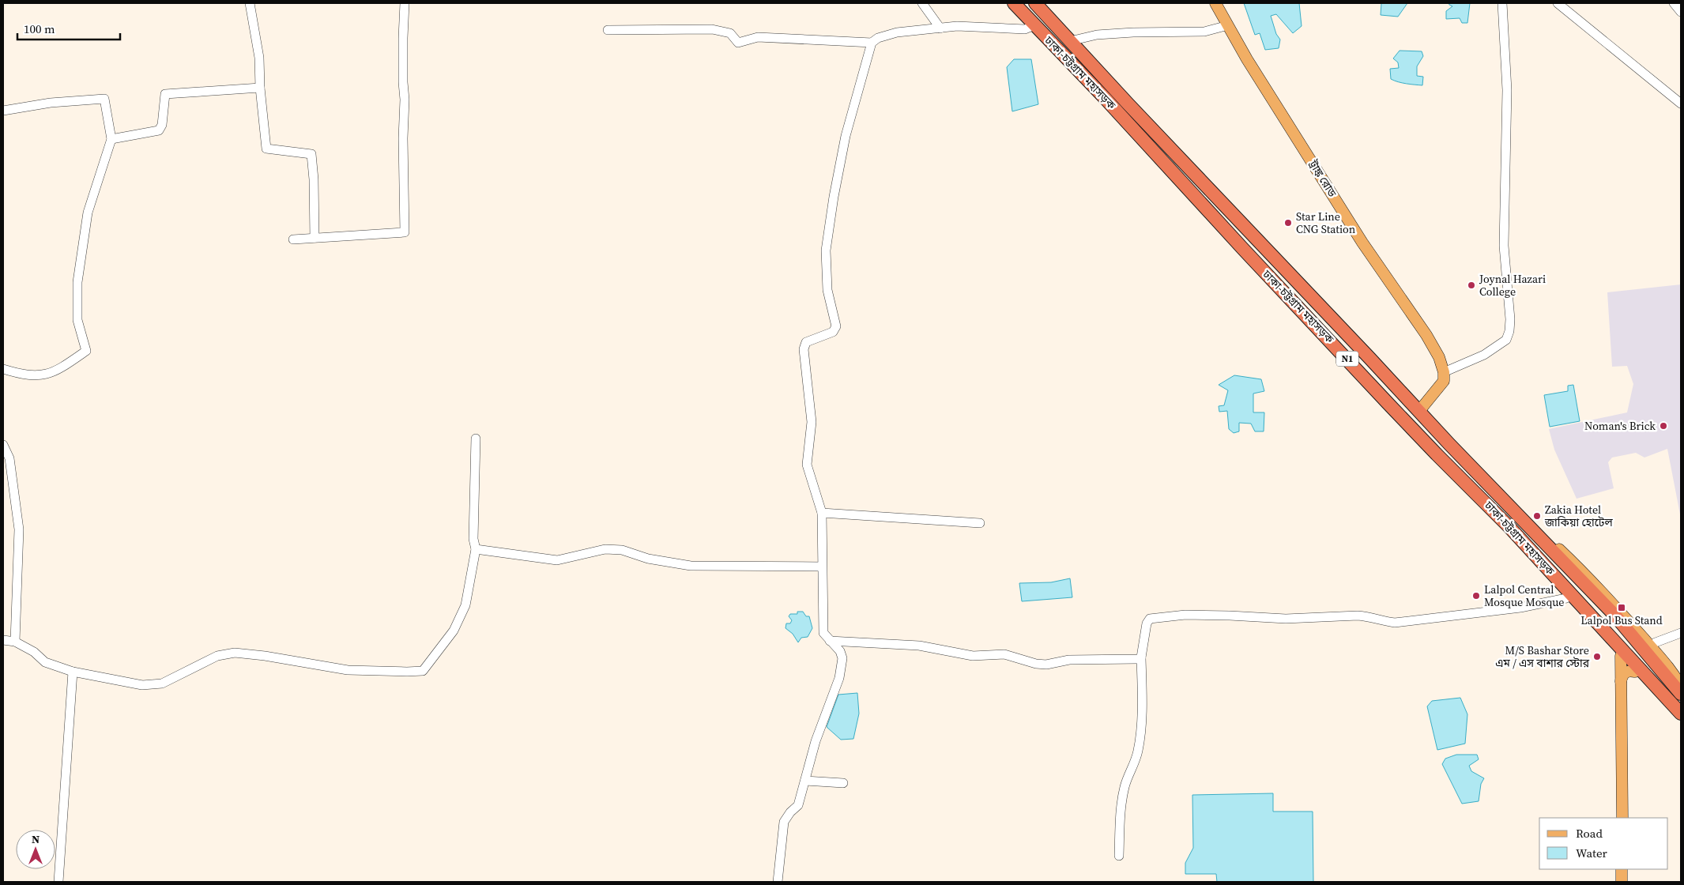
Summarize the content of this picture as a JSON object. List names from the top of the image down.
{
  "streets": {
    "highway": ["ঢাকা-চট্টগ্রাম মহাসড়ক", "N1"],
    "main road": ["ট্রাঙ্ক রোড"]
  },
  "places": {
    "other": [
      "Star Line CNG Station",
      "Joynal Hazari College",
      "Noman's Brick",
      "Zakia Hotel জাকিয়া হোটেল",
      "Lalpol Central Mosque Mosque",
      "M/S Bashar Store এম / এস বাশার স্টোর"
    ],
    "transit": ["Lalpol Bus Stand"]
  },
  "legend": ["Road", "Water"],
  "scale_bar": "100 m",
  "north": "top"
}
